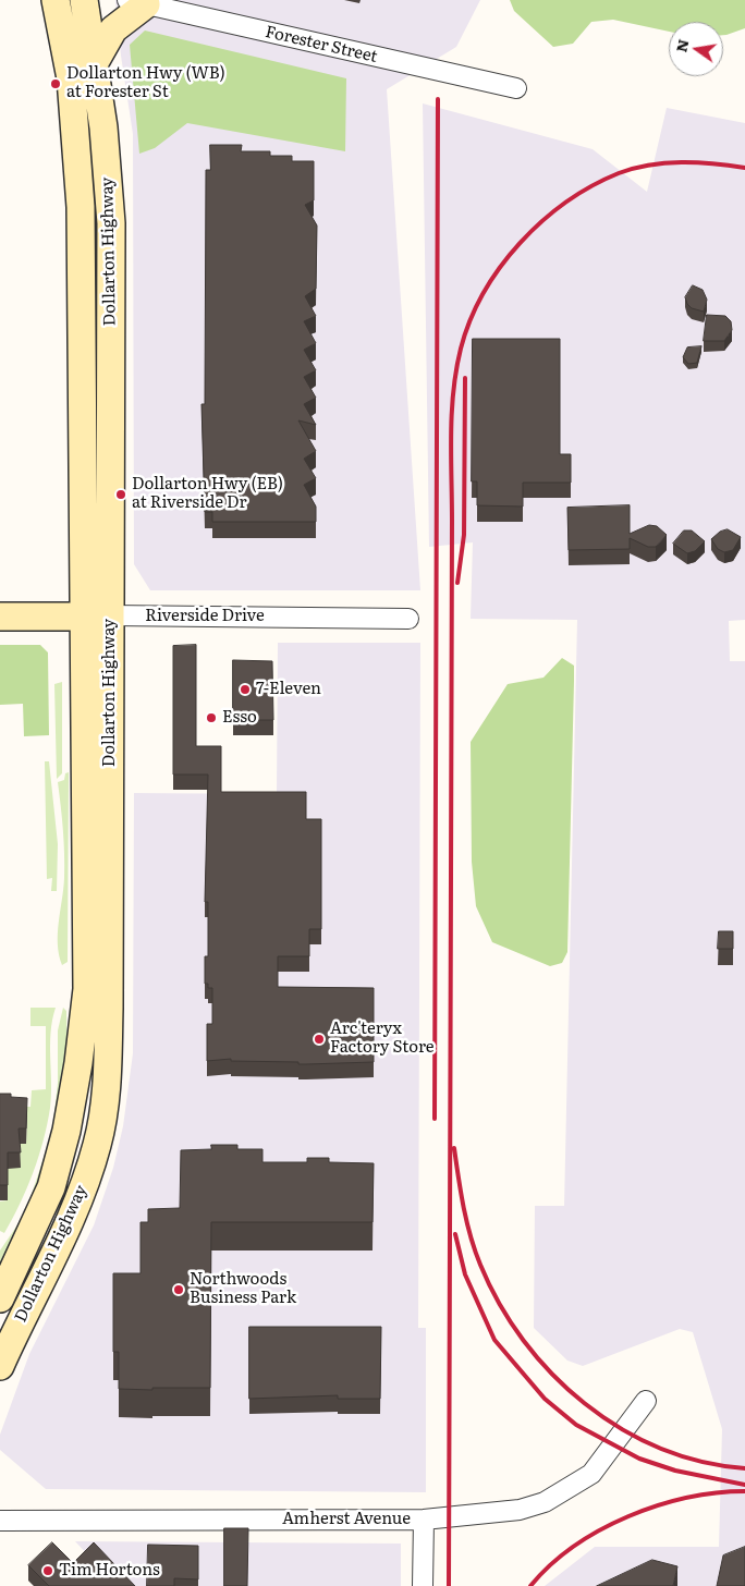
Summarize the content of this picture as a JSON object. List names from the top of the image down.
{
  "streets": {
    "main road": ["Dollarton Highway", "Riverside Drive"],
    "street": ["Forester Street", "Amherst Avenue"]
  },
  "crossings": [
    ["Dollarton Highway", "Riverside Drive"]
  ],
  "places": [
    "Dollarton Hwy (WB) at Forester St",
    "Dollarton Hwy (EB) at Riverside Dr",
    "7-Eleven",
    "Esso",
    "Arc'teryx Factory Store",
    "Northwoods Business Park",
    "Tim Hortons"
  ],
  "north": "left"
}
